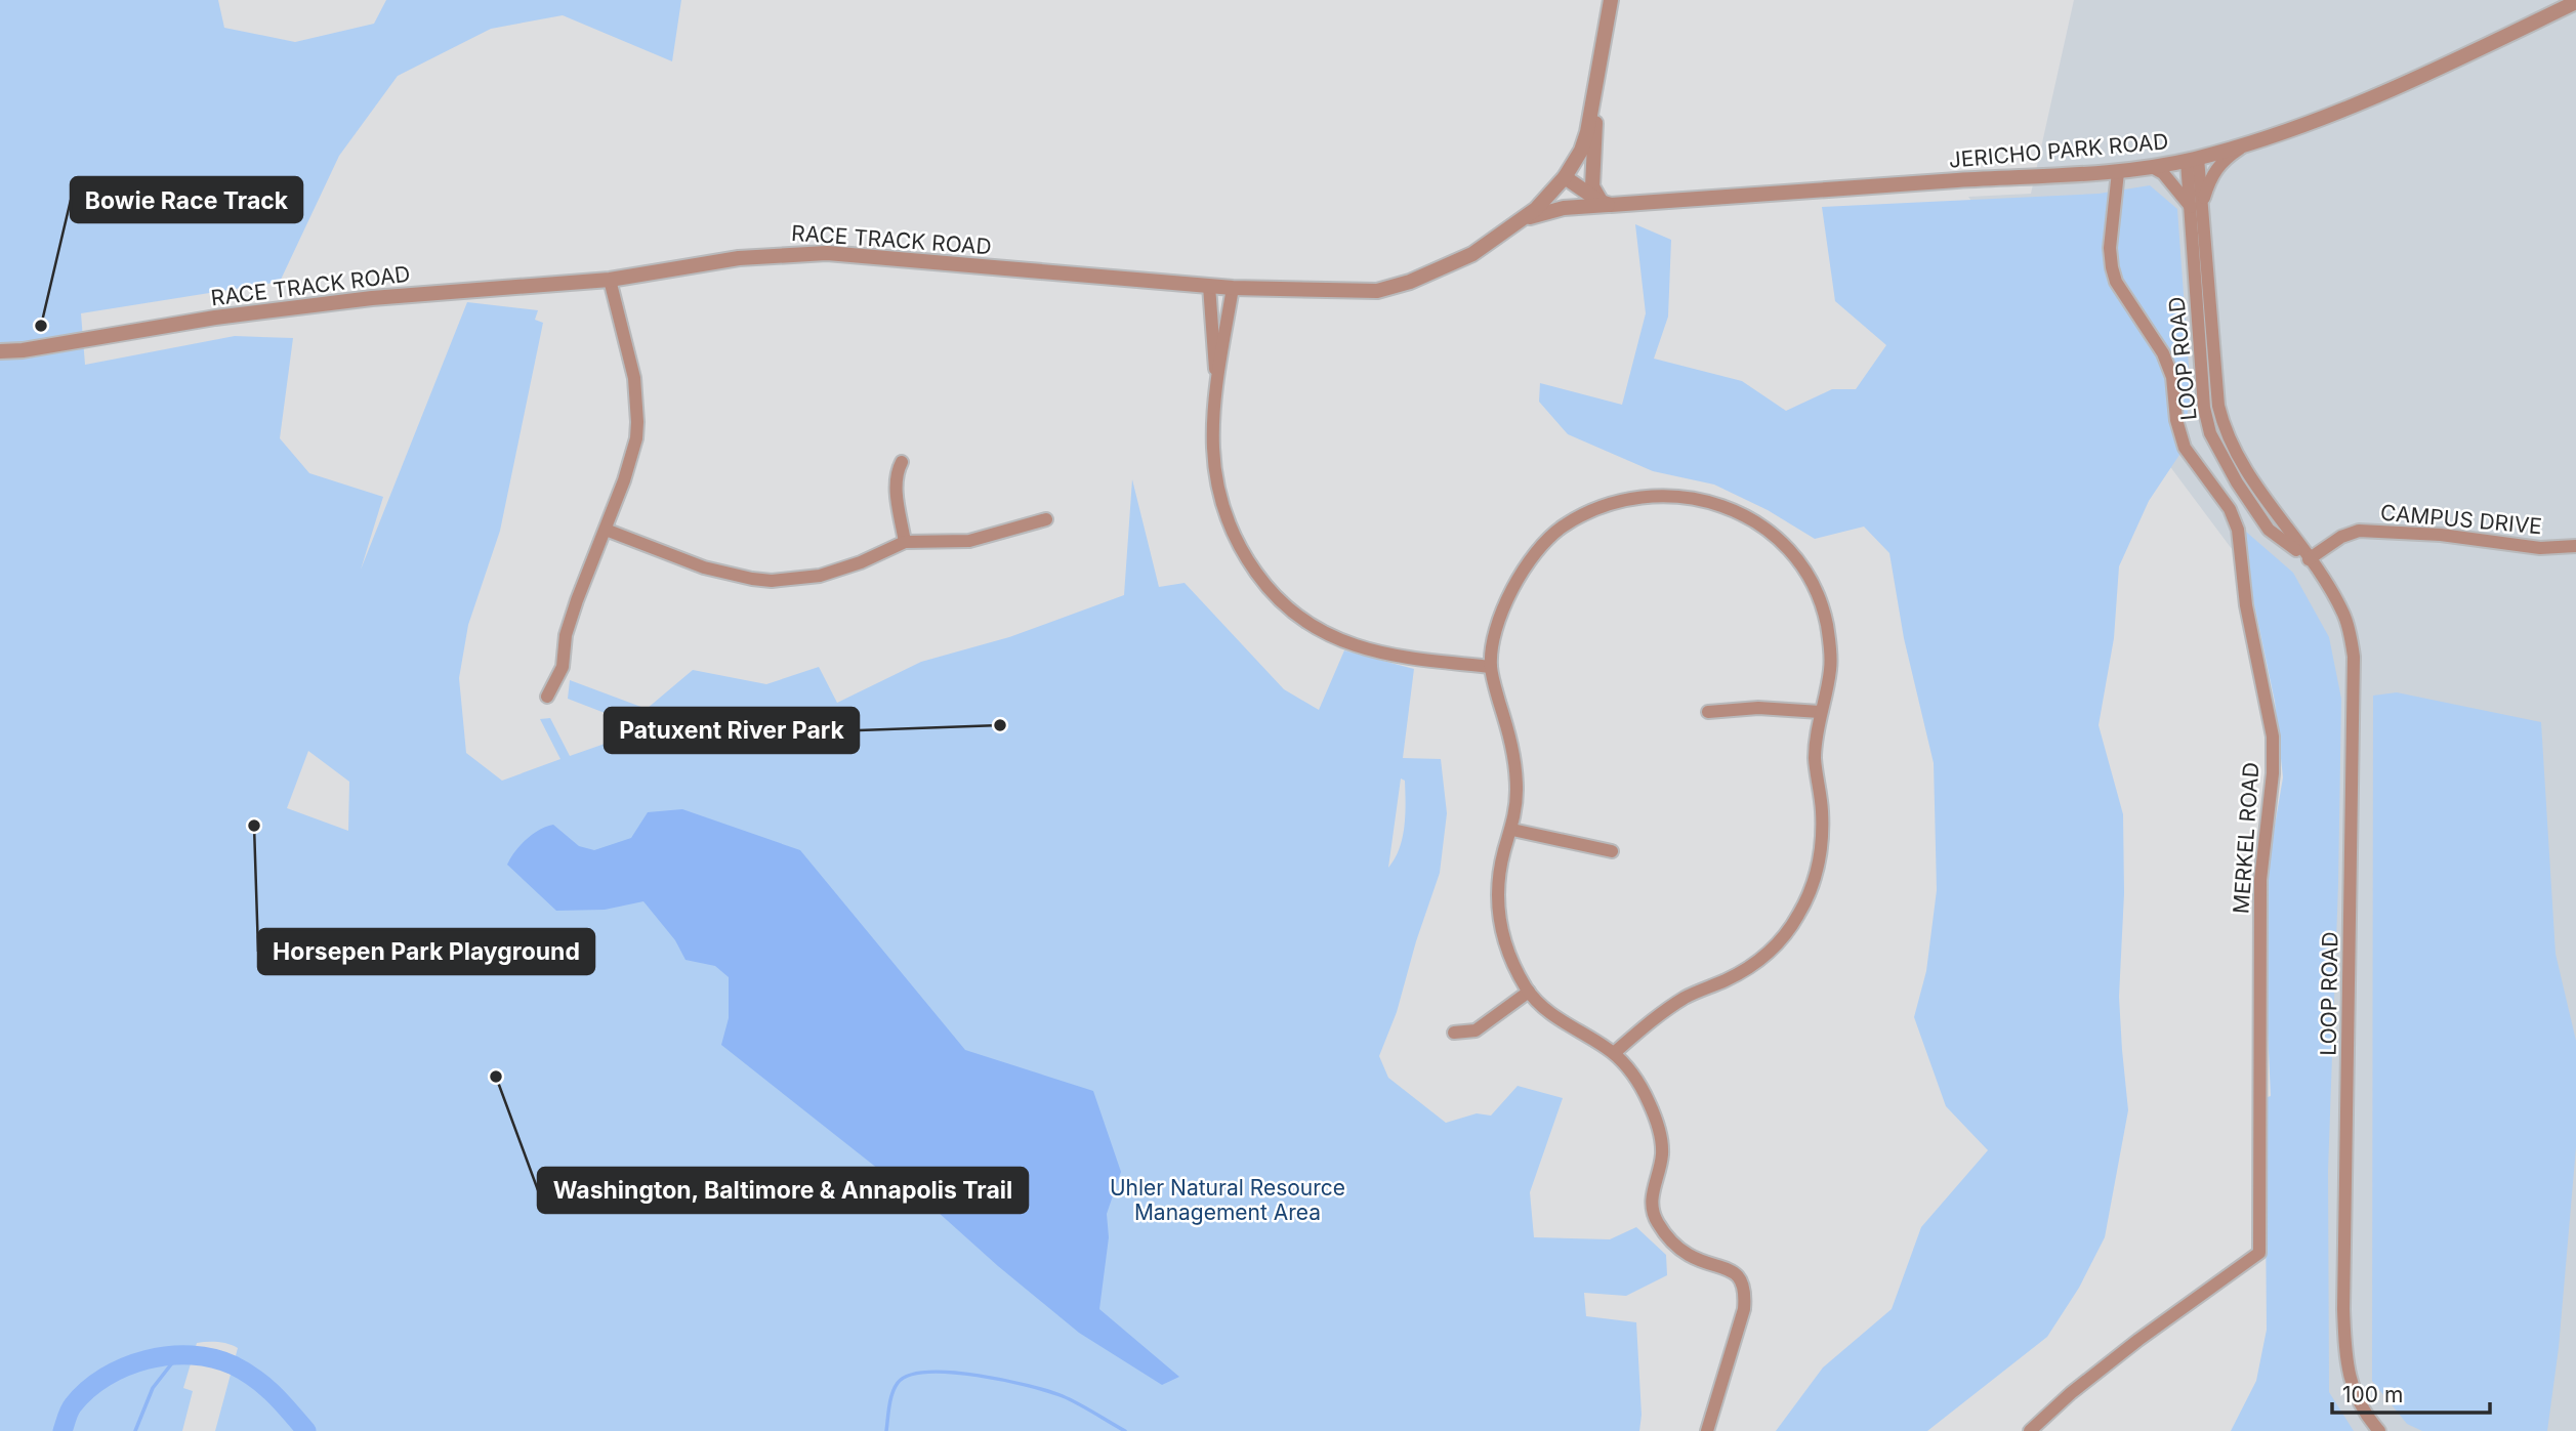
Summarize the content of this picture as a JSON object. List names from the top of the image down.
{
  "streets": {
    "street": [
      "JERICHO PARK ROAD",
      "RACE TRACK ROAD",
      "LOOP ROAD",
      "CAMPUS DRIVE",
      "MERKEL ROAD"
    ]
  },
  "crossings": [
    ["JERICHO PARK ROAD", "RACE TRACK ROAD"],
    ["JERICHO PARK ROAD", "LOOP ROAD"],
    ["JERICHO PARK ROAD", "MERKEL ROAD"],
    ["LOOP ROAD", "CAMPUS DRIVE"]
  ],
  "parks": ["Uhler Natural Resource Management Area"],
  "places": [
    "Bowie Race Track",
    "Patuxent River Park",
    "Horsepen Park Playground",
    "Washington, Baltimore & Annapolis Trail"
  ],
  "scale_bar": "100 m"
}
